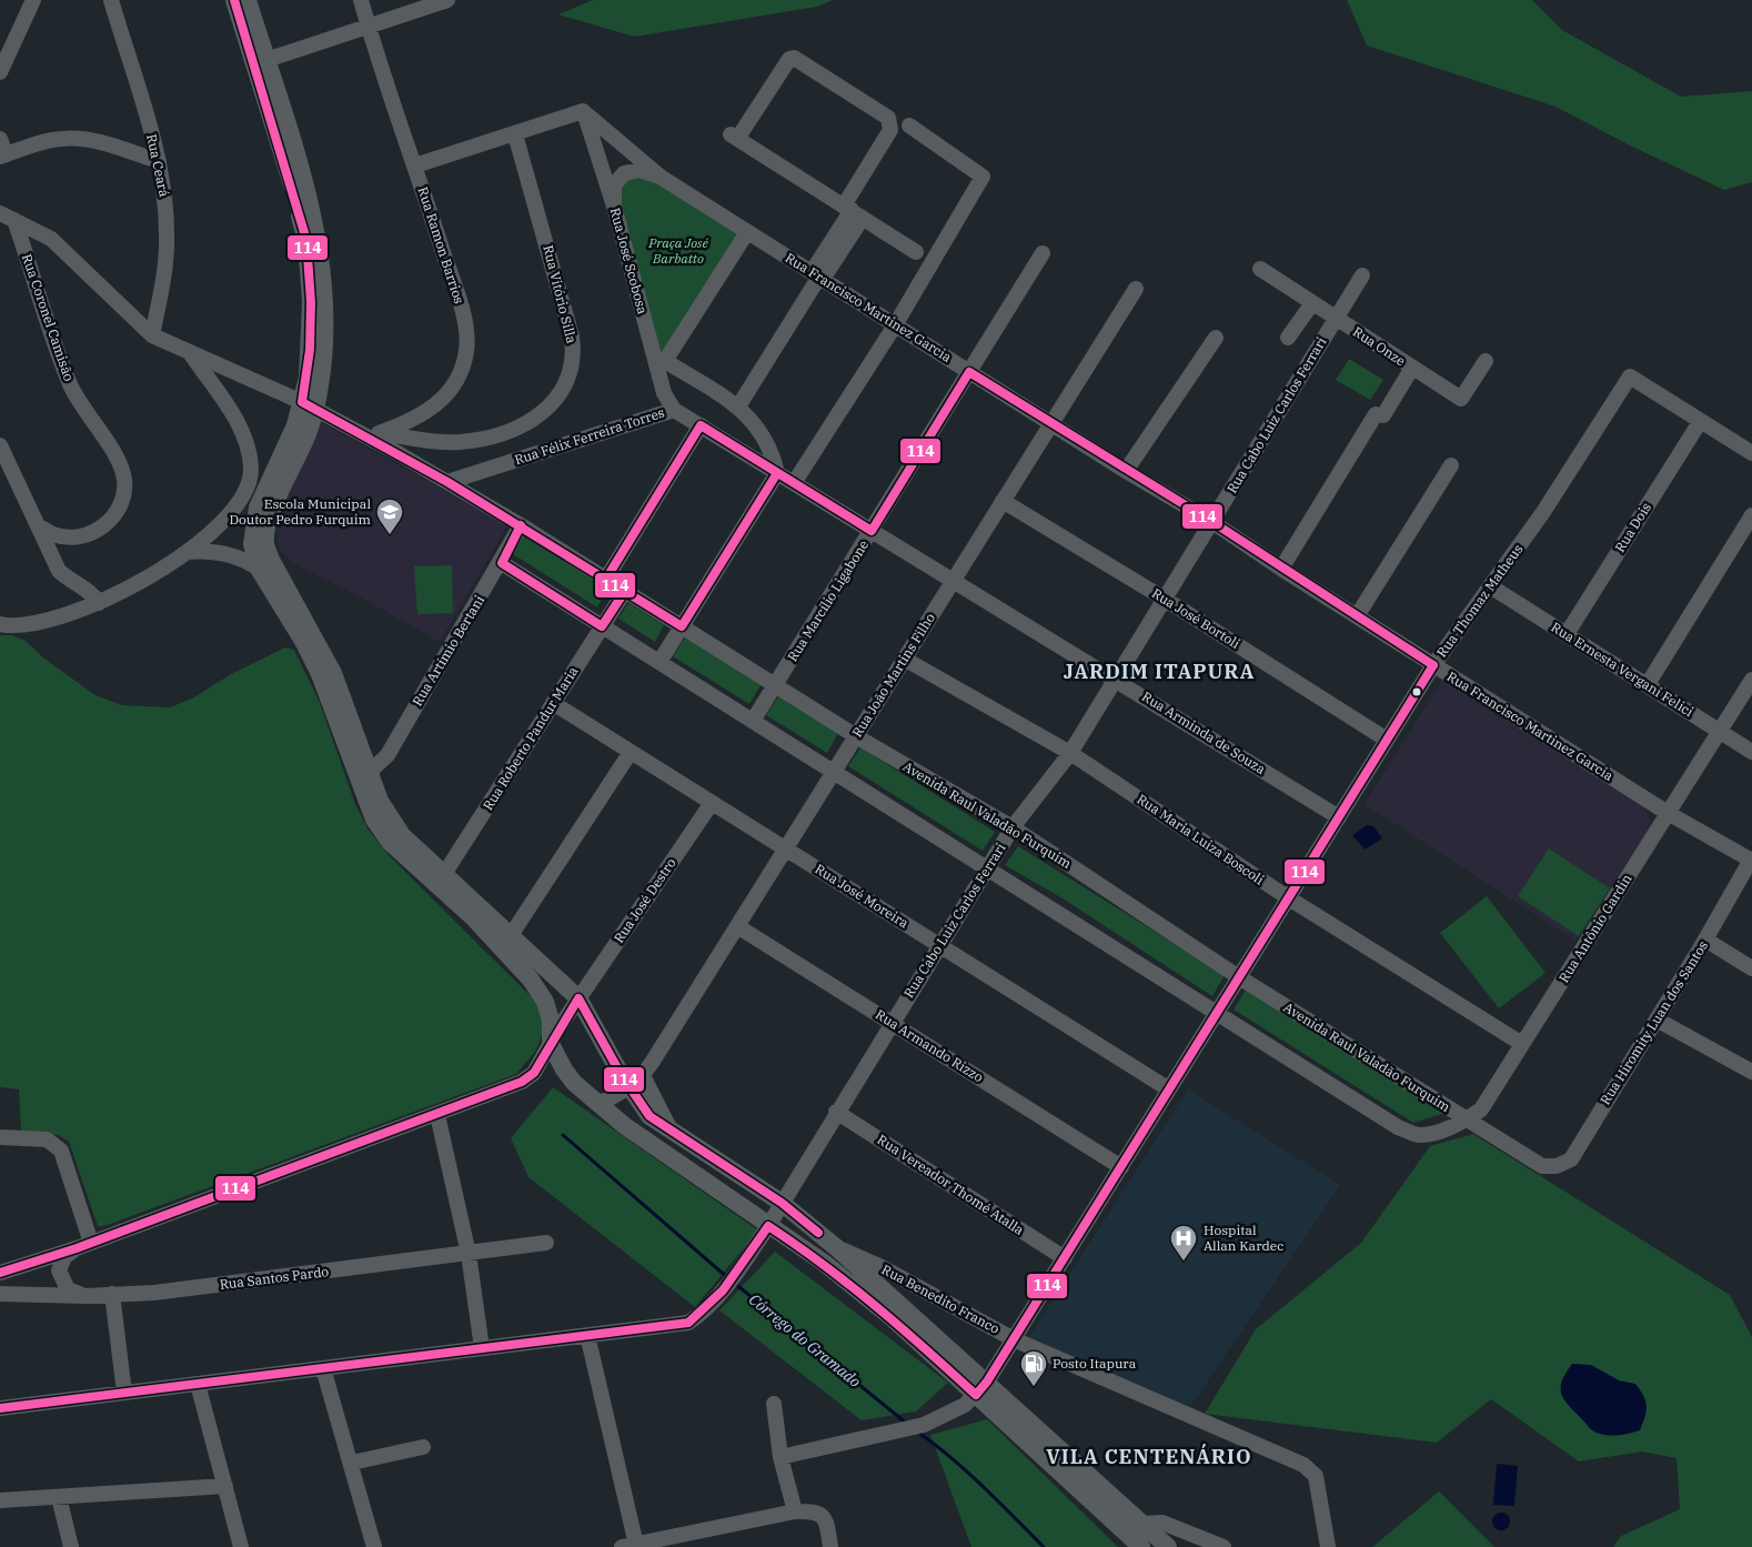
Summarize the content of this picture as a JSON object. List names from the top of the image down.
{
  "streets": {
    "street": [
      "Rua Ceará",
      "Rua Ramon Barrios",
      "Rua José Scobosa",
      "Rua Vitório Silla",
      "Rua Francisco Martinez Garcia",
      "Rua Coronel Camisão",
      "Rua Onze",
      "Rua Cabo Luiz Carlos Ferrari",
      "Rua Félix Ferreira Torres",
      "Rua Dois",
      "Rua Marcílio Ligabone",
      "Rua Thomaz Matheus",
      "Rua José Bortoli",
      "Rua Artímio Bertani",
      "Rua Ernesta Vergani Felici",
      "Rua João Martins Filho",
      "Rua Arminda de Souza",
      "Rua Roberto Pandur Maria",
      "Avenida Raul Valadão Furquim",
      "Rua Maria Luiza Boscoli",
      "Rua José Moreira",
      "Rua José Destro",
      "Rua Antônio Gardin",
      "Rua Hiromity Luan dos Santos",
      "Rua Armando Rizzo",
      "Rua Vereador Thomé Atalla",
      "Rua Santos Pardo",
      "Rua Benedito Franco"
    ]
  },
  "crossings": [
    ["Rua Ceará", "Avenida Raul Valadão Furquim"],
    ["Rua Ramon Barrios", "Rua Vitório Silla"],
    ["Rua Ramon Barrios", "Avenida Raul Valadão Furquim"],
    ["Rua José Scobosa", "Rua Francisco Martinez Garcia"],
    ["Rua José Scobosa", "Rua Félix Ferreira Torres"],
    ["Rua Francisco Martinez Garcia", "Rua Cabo Luiz Carlos Ferrari"],
    ["Rua Francisco Martinez Garcia", "Rua Marcílio Ligabone"],
    ["Rua Francisco Martinez Garcia", "Rua Thomaz Matheus"],
    ["Rua Francisco Martinez Garcia", "Rua João Martins Filho"],
    ["Rua Francisco Martinez Garcia", "Rua Antônio Gardin"],
    ["Rua Francisco Martinez Garcia", "Rua Hiromity Luan dos Santos"],
    ["Rua Coronel Camisão", "Avenida Raul Valadão Furquim"],
    ["Rua Onze", "Rua Cabo Luiz Carlos Ferrari"],
    ["Rua Cabo Luiz Carlos Ferrari", "Rua José Bortoli"],
    ["Rua Cabo Luiz Carlos Ferrari", "Rua Arminda de Souza"],
    ["Rua Cabo Luiz Carlos Ferrari", "Avenida Raul Valadão Furquim"],
    ["Rua Cabo Luiz Carlos Ferrari", "Rua Maria Luiza Boscoli"],
    ["Rua Cabo Luiz Carlos Ferrari", "Rua José Moreira"],
    ["Rua Cabo Luiz Carlos Ferrari", "Rua Armando Rizzo"],
    ["Rua Cabo Luiz Carlos Ferrari", "Rua Vereador Thomé Atalla"],
    ["Rua Félix Ferreira Torres", "Rua Marcílio Ligabone"],
    ["Rua Félix Ferreira Torres", "Rua João Martins Filho"],
    ["Rua Félix Ferreira Torres", "Rua Arminda de Souza"],
    ["Rua Félix Ferreira Torres", "Avenida Raul Valadão Furquim"],
    ["Rua Dois", "Rua Thomaz Matheus"],
    ["Rua Dois", "Rua Ernesta Vergani Felici"],
    ["Rua Marcílio Ligabone", "Avenida Raul Valadão Furquim"],
    ["Rua Thomaz Matheus", "Rua José Bortoli"],
    ["Rua Thomaz Matheus", "Rua Ernesta Vergani Felici"],
    ["Rua Thomaz Matheus", "Rua Arminda de Souza"],
    ["Rua Thomaz Matheus", "Avenida Raul Valadão Furquim"],
    ["Rua Thomaz Matheus", "Rua Maria Luiza Boscoli"],
    ["Rua Thomaz Matheus", "Rua José Moreira"],
    ["Rua Thomaz Matheus", "Rua Armando Rizzo"],
    ["Rua Thomaz Matheus", "Rua Vereador Thomé Atalla"],
    ["Rua Thomaz Matheus", "Rua Benedito Franco"],
    ["Rua José Bortoli", "Rua João Martins Filho"],
    ["Rua Artímio Bertani", "Avenida Raul Valadão Furquim"],
    ["Rua Ernesta Vergani Felici", "Rua Antônio Gardin"],
    ["Rua João Martins Filho", "Rua Arminda de Souza"],
    ["Rua João Martins Filho", "Avenida Raul Valadão Furquim"],
    ["Rua João Martins Filho", "Rua Maria Luiza Boscoli"],
    ["Rua João Martins Filho", "Rua José Moreira"],
    ["Rua João Martins Filho", "Rua Armando Rizzo"],
    ["Rua Roberto Pandur Maria", "Avenida Raul Valadão Furquim"],
    ["Rua Roberto Pandur Maria", "Rua José Moreira"],
    ["Avenida Raul Valadão Furquim", "Rua Antônio Gardin"],
    ["Avenida Raul Valadão Furquim", "Rua Hiromity Luan dos Santos"],
    ["Rua Maria Luiza Boscoli", "Rua Antônio Gardin"],
    ["Rua José Moreira", "Rua José Destro"],
    ["Rua Antônio Gardin", "Rua Hiromity Luan dos Santos"]
  ],
  "districts": ["JARDIM ITAPURA", "VILA CENTENÁRIO"],
  "water": ["Córrego do Gramado"],
  "parks": ["Praça José Barbatto"],
  "places": {
    "school or university": ["Escola Municipal Doutor Pedro Furquim"],
    "hospital": ["Hospital Allan Kardec"],
    "fuel station": ["Posto Itapura"]
  },
  "lines": ["transit line 114"]
}
